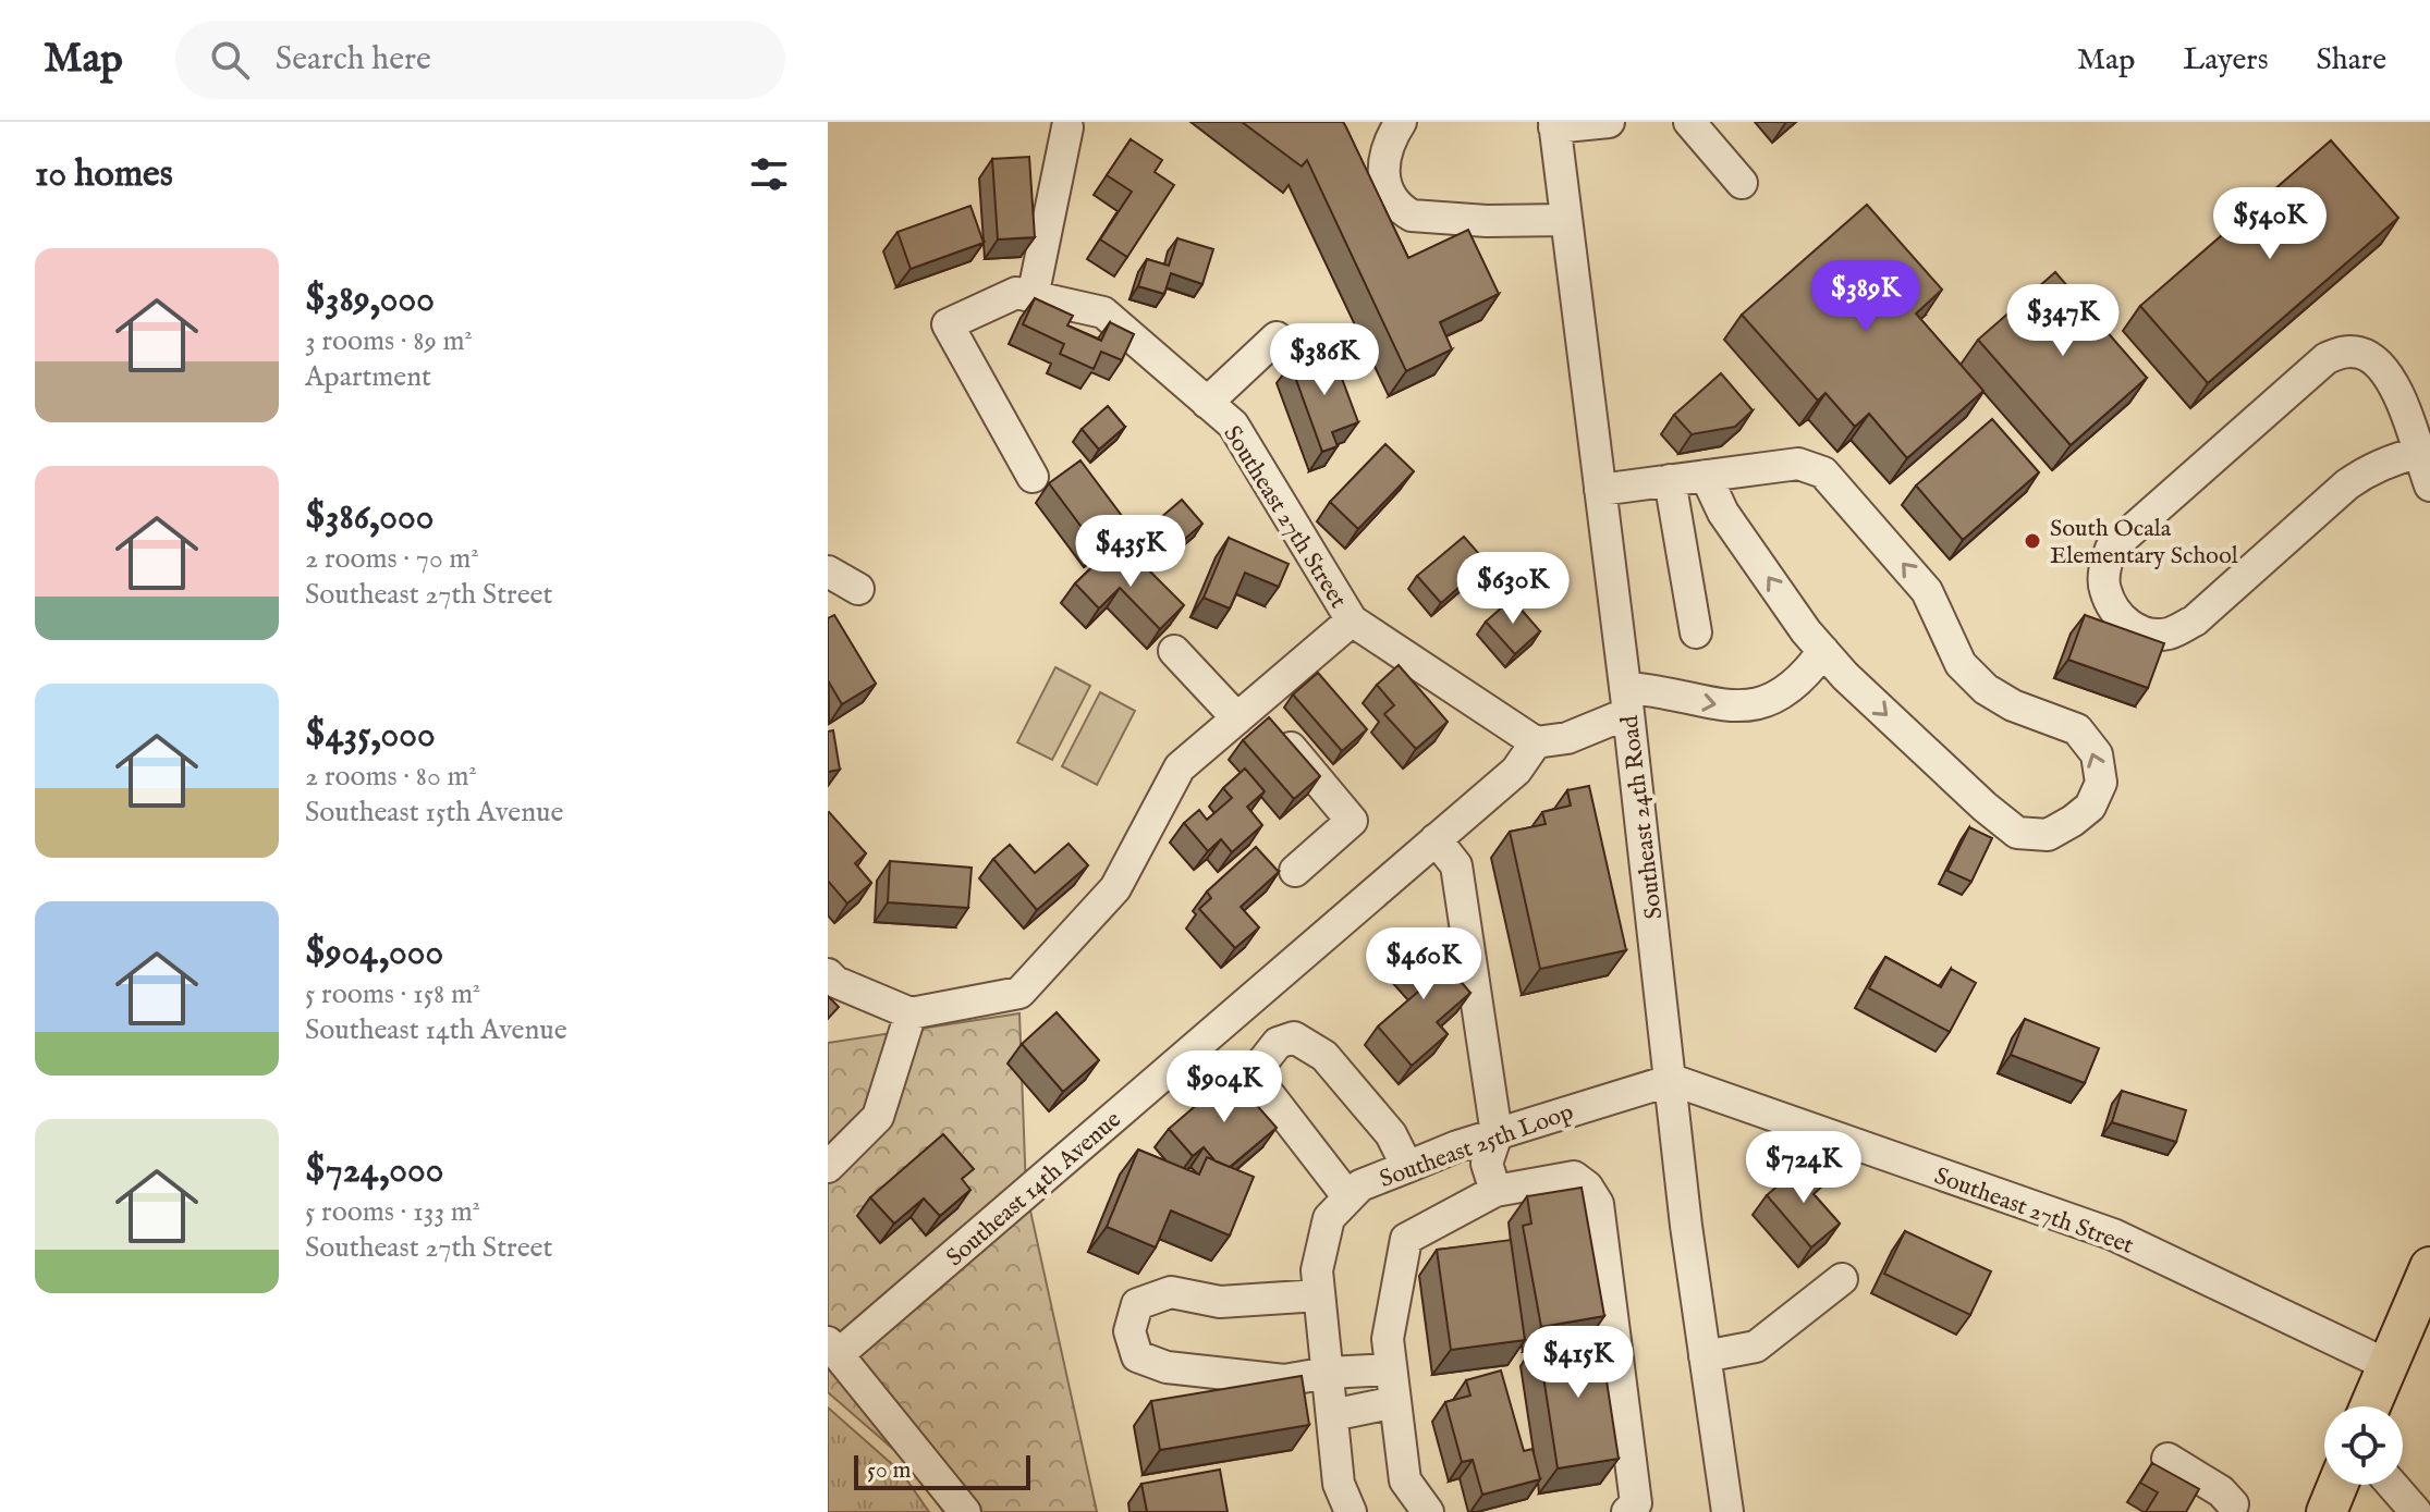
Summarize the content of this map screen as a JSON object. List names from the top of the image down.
{
  "streets": {
    "street": [
      "Southeast 27th Street",
      "Southeast 24th Road",
      "Southeast 25th Loop",
      "Southeast 14th Avenue"
    ]
  },
  "crossings": [
    ["Southeast 27th Street", "Southeast 24th Road"],
    ["Southeast 27th Street", "Southeast 25th Loop"],
    ["Southeast 27th Street", "Southeast 14th Avenue"],
    ["Southeast 24th Road", "Southeast 25th Loop"]
  ],
  "places": ["South Ocala Elementary School"],
  "scale_bar": "50 m",
  "page": {
    "header": "Map",
    "search": "Search here",
    "nav": ["Map", "Layers", "Share"],
    "heading": "10 homes",
    "price": [
      "$540K",
      "$389K",
      "$347K",
      "$386K",
      "$435K",
      "$630K",
      "$460K",
      "$904K",
      "$724K",
      "$415K"
    ],
    "list": [
      {
        "name": "$389,000",
        "note": "3 rooms · 89 m² · Apartment"
      },
      {
        "name": "$386,000",
        "note": "2 rooms · 70 m² · Southeast 27th Street"
      },
      {
        "name": "$435,000",
        "note": "2 rooms · 80 m² · Southeast 15th Avenue"
      },
      {
        "name": "$904,000",
        "note": "5 rooms · 158 m² · Southeast 14th Avenue"
      },
      {
        "name": "$724,000",
        "note": "5 rooms · 133 m² · Southeast 27th Street"
      }
    ],
    "scale": "50 m"
  }
}
